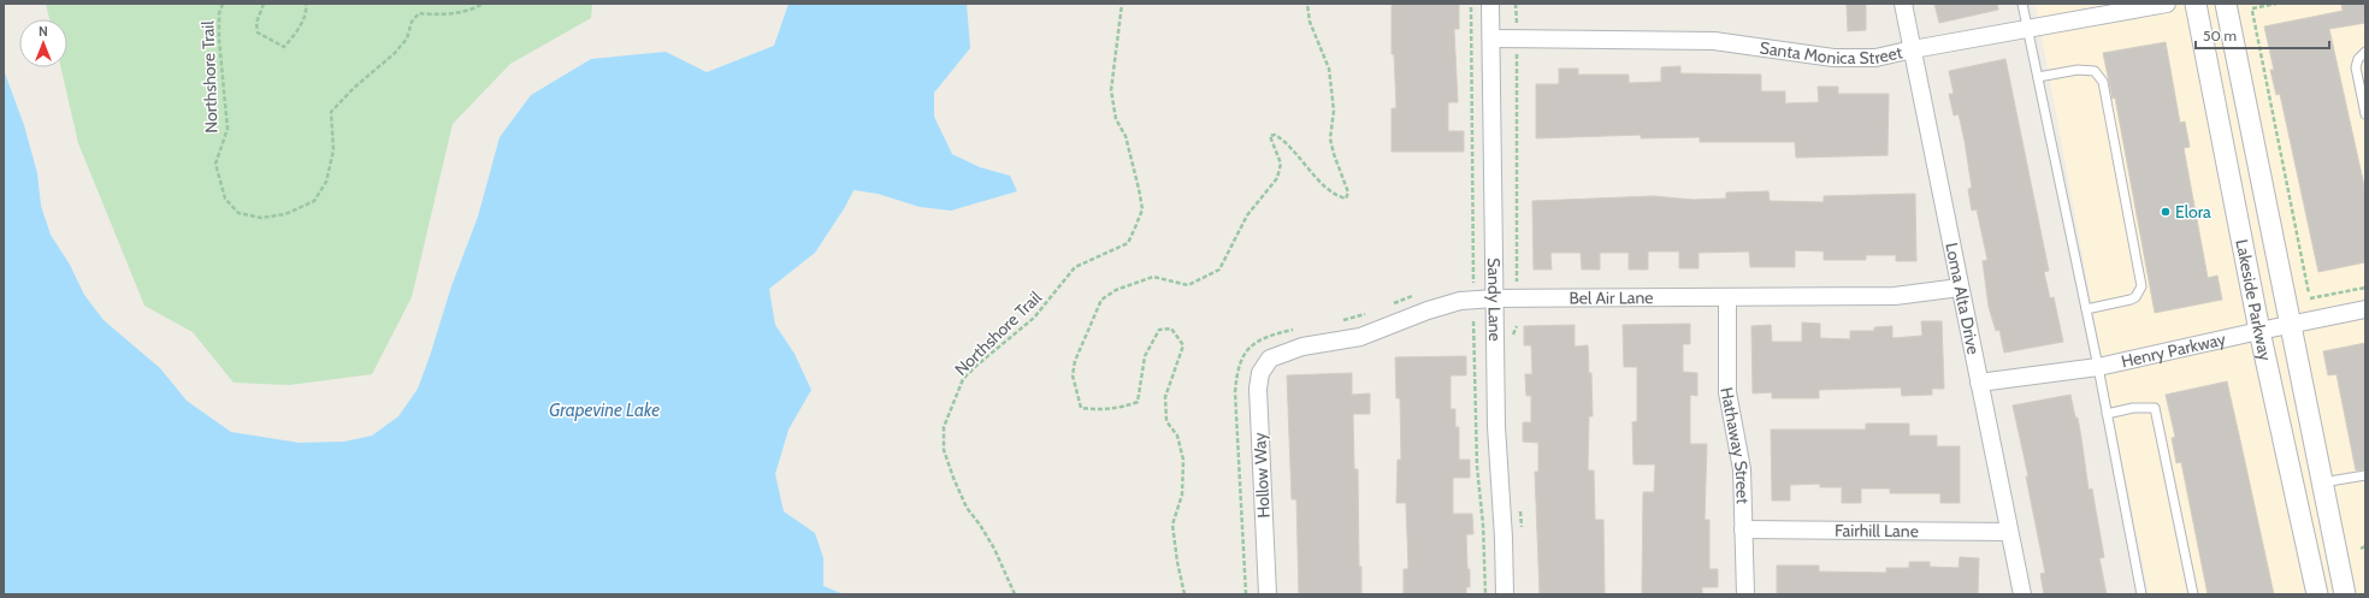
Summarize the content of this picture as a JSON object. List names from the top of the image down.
{
  "streets": {
    "street": [
      "Santa Monica Street",
      "Bel Air Lane",
      "Sandy Lane",
      "Loma Alta Drive",
      "Lakeside Parkway",
      "Henry Parkway",
      "Hathaway Street",
      "Hollow Way",
      "Fairhill Lane"
    ],
    "path": ["Northshore Trail"]
  },
  "crossings": [
    ["Santa Monica Street", "Sandy Lane"],
    ["Santa Monica Street", "Loma Alta Drive"],
    ["Bel Air Lane", "Sandy Lane"],
    ["Bel Air Lane", "Loma Alta Drive"],
    ["Bel Air Lane", "Hathaway Street"],
    ["Bel Air Lane", "Hollow Way"],
    ["Loma Alta Drive", "Henry Parkway"],
    ["Loma Alta Drive", "Fairhill Lane"],
    ["Lakeside Parkway", "Henry Parkway"],
    ["Hathaway Street", "Fairhill Lane"]
  ],
  "water": ["Grapevine Lake"],
  "places": ["Elora"],
  "scale_bar": "50 m",
  "north": "top"
}
